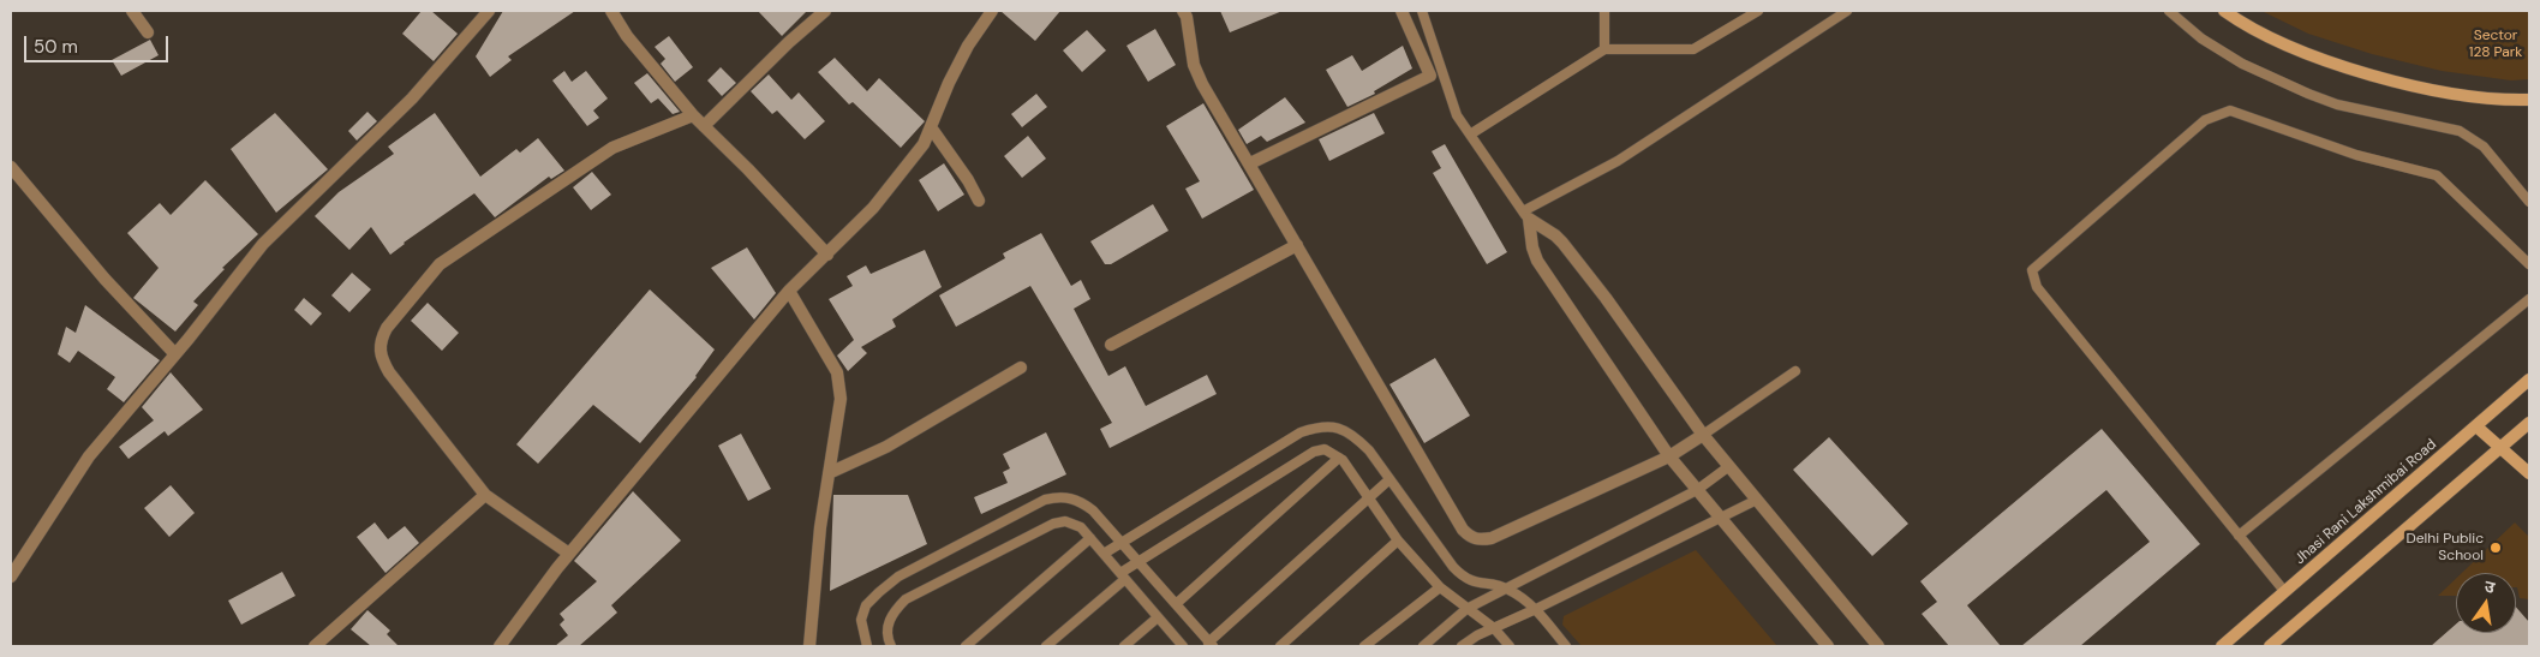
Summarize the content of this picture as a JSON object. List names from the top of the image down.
{
  "streets": {
    "main road": ["Jhasi Rani Lakshmibai Road"]
  },
  "parks": ["Sector 128 Park"],
  "places": ["Delhi Public School"],
  "scale_bar": "50 m",
  "north": "top"
}
